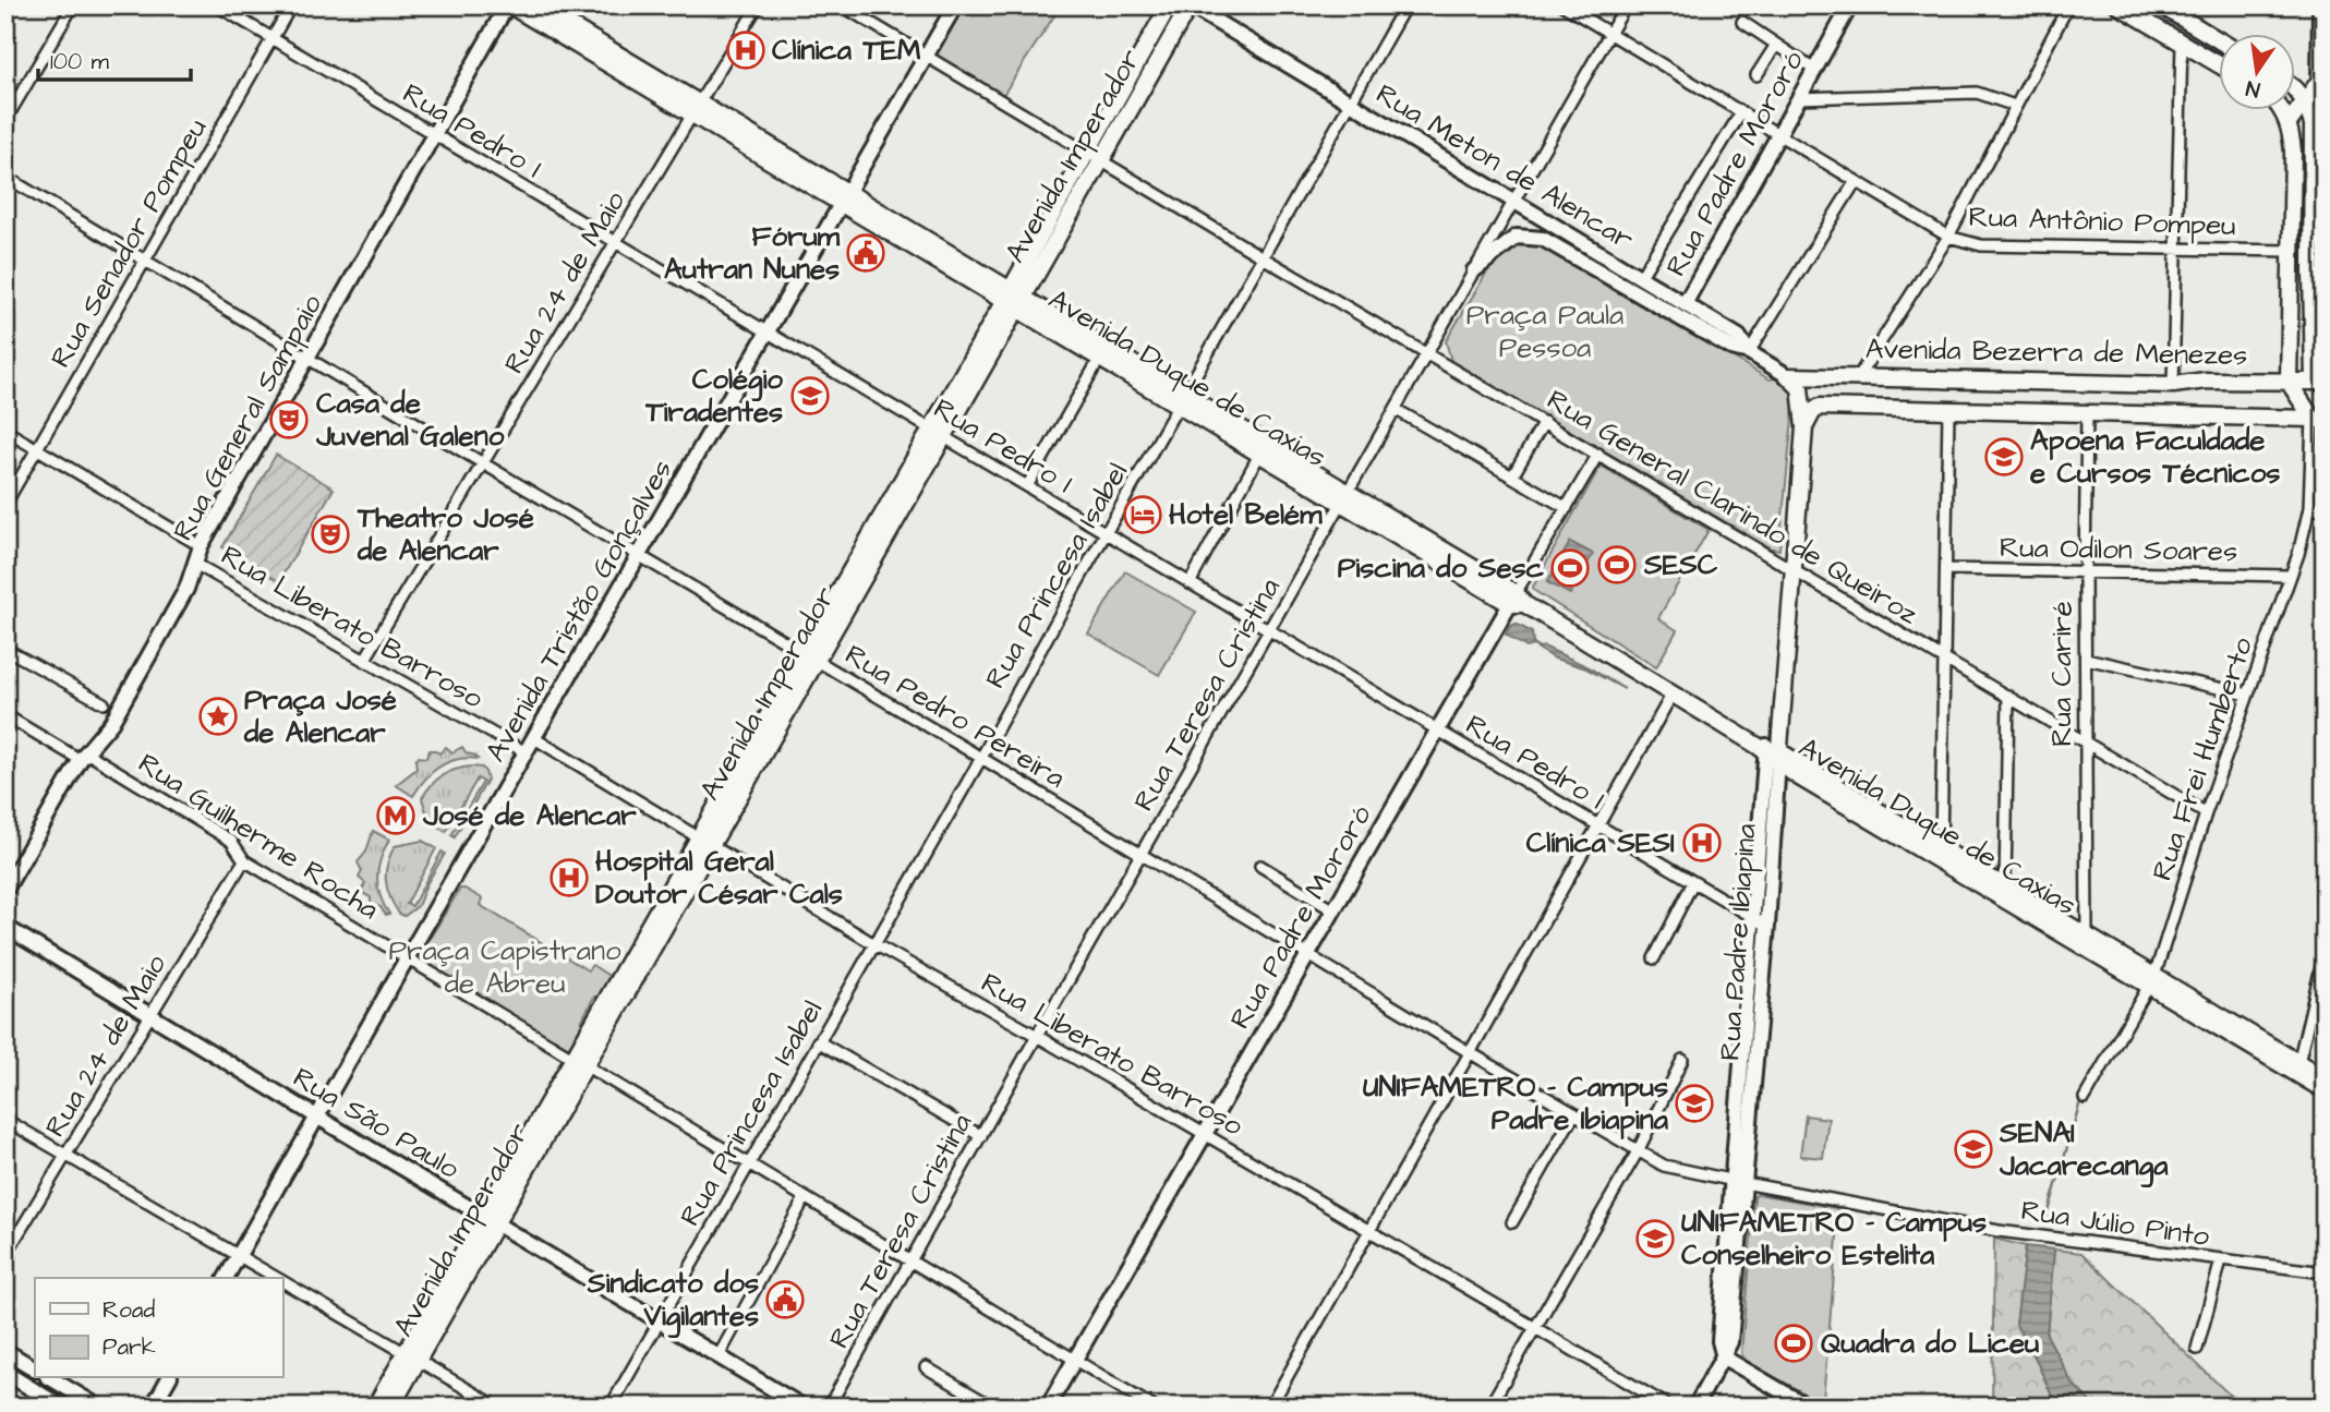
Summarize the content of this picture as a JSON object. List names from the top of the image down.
{
  "streets": {
    "main road": [
      "Avenida Imperador",
      "Avenida Bezerra de Menezes",
      "Avenida Duque de Caxias",
      "Rua Padre Ibiapina"
    ],
    "street": [
      "Rua Pedro I",
      "Rua Padre Mororó",
      "Rua Meton de Alencar",
      "Rua Antônio Pompeu",
      "Rua Senador Pompeu",
      "Rua 24 de Maio",
      "Rua General Sampaio",
      "Rua General Clarindo de Queiroz",
      "Rua Odilon Soares",
      "Rua Princesa Isabel",
      "Avenida Tristão Gonçalves",
      "Rua Liberato Barroso",
      "Rua Cariré",
      "Rua Teresa Cristina",
      "Rua Pedro Pereira",
      "Rua Frei Humberto",
      "Rua Guilherme Rocha",
      "Rua São Paulo",
      "Rua Júlio Pinto"
    ]
  },
  "crossings": [
    ["Rua Pedro I", "Avenida Imperador"],
    ["Rua Pedro I", "Rua Padre Mororó"],
    ["Rua Pedro I", "Rua Senador Pompeu"],
    ["Rua Pedro I", "Rua 24 de Maio"],
    ["Rua Pedro I", "Rua General Sampaio"],
    ["Rua Pedro I", "Rua Princesa Isabel"],
    ["Rua Pedro I", "Avenida Tristão Gonçalves"],
    ["Rua Pedro I", "Rua Teresa Cristina"],
    ["Rua Pedro I", "Rua Padre Ibiapina"],
    ["Avenida Imperador", "Rua Meton de Alencar"],
    ["Avenida Imperador", "Avenida Duque de Caxias"],
    ["Avenida Imperador", "Rua General Clarindo de Queiroz"],
    ["Avenida Imperador", "Rua Liberato Barroso"],
    ["Avenida Imperador", "Rua Pedro Pereira"],
    ["Avenida Imperador", "Rua Guilherme Rocha"],
    ["Avenida Imperador", "Rua São Paulo"],
    ["Rua Padre Mororó", "Rua Meton de Alencar"],
    ["Rua Padre Mororó", "Rua Antônio Pompeu"],
    ["Rua Padre Mororó", "Avenida Duque de Caxias"],
    ["Rua Padre Mororó", "Rua General Clarindo de Queiroz"],
    ["Rua Padre Mororó", "Rua Liberato Barroso"],
    ["Rua Padre Mororó", "Rua Pedro Pereira"],
    ["Rua Padre Mororó", "Rua Guilherme Rocha"],
    ["Rua Meton de Alencar", "Avenida Bezerra de Menezes"],
    ["Rua Meton de Alencar", "Rua Princesa Isabel"],
    ["Rua Meton de Alencar", "Rua Teresa Cristina"],
    ["Rua Meton de Alencar", "Rua Padre Ibiapina"],
    ["Rua Antônio Pompeu", "Rua Teresa Cristina"],
    ["Rua Senador Pompeu", "Rua Pedro Pereira"],
    ["Rua 24 de Maio", "Avenida Duque de Caxias"],
    ["Rua 24 de Maio", "Rua Liberato Barroso"],
    ["Rua 24 de Maio", "Rua Pedro Pereira"],
    ["Rua 24 de Maio", "Rua Guilherme Rocha"],
    ["Rua 24 de Maio", "Rua São Paulo"],
    ["Avenida Bezerra de Menezes", "Rua Cariré"],
    ["Avenida Bezerra de Menezes", "Rua Frei Humberto"],
    ["Avenida Bezerra de Menezes", "Rua Padre Ibiapina"],
    ["Avenida Duque de Caxias", "Rua General Sampaio"],
    ["Avenida Duque de Caxias", "Rua Princesa Isabel"],
    ["Avenida Duque de Caxias", "Avenida Tristão Gonçalves"],
    ["Avenida Duque de Caxias", "Rua Cariré"],
    ["Avenida Duque de Caxias", "Rua Teresa Cristina"],
    ["Avenida Duque de Caxias", "Rua Frei Humberto"],
    ["Avenida Duque de Caxias", "Rua Padre Ibiapina"],
    ["Rua General Sampaio", "Rua Liberato Barroso"],
    ["Rua General Sampaio", "Rua Pedro Pereira"],
    ["Rua General Sampaio", "Rua Guilherme Rocha"],
    ["Rua General Clarindo de Queiroz", "Rua Princesa Isabel"],
    ["Rua General Clarindo de Queiroz", "Avenida Tristão Gonçalves"],
    ["Rua General Clarindo de Queiroz", "Rua Cariré"],
    ["Rua General Clarindo de Queiroz", "Rua Teresa Cristina"],
    ["Rua General Clarindo de Queiroz", "Rua Frei Humberto"],
    ["Rua General Clarindo de Queiroz", "Rua Padre Ibiapina"],
    ["Rua Odilon Soares", "Rua Cariré"],
    ["Rua Odilon Soares", "Rua Frei Humberto"],
    ["Rua Princesa Isabel", "Rua Liberato Barroso"],
    ["Rua Princesa Isabel", "Rua Pedro Pereira"],
    ["Rua Princesa Isabel", "Rua Guilherme Rocha"],
    ["Rua Princesa Isabel", "Rua São Paulo"],
    ["Avenida Tristão Gonçalves", "Rua Liberato Barroso"],
    ["Avenida Tristão Gonçalves", "Rua Pedro Pereira"],
    ["Avenida Tristão Gonçalves", "Rua Guilherme Rocha"],
    ["Avenida Tristão Gonçalves", "Rua São Paulo"],
    ["Rua Liberato Barroso", "Rua Teresa Cristina"],
    ["Rua Teresa Cristina", "Rua Pedro Pereira"],
    ["Rua Teresa Cristina", "Rua Guilherme Rocha"],
    ["Rua Pedro Pereira", "Rua Padre Ibiapina"],
    ["Rua Pedro Pereira", "Rua Júlio Pinto"],
    ["Rua Padre Ibiapina", "Rua Júlio Pinto"]
  ],
  "parks": ["Praça Paula Pessoa", "Praça Capistrano de Abreu"],
  "places": {
    "hospital": ["Clínica TEM", "Clínica SESI", "Hospital Geral Doutor César Cals"],
    "public building": ["Fórum Autran Nunes", "Sindicato dos Vigilantes"],
    "school or university": [
      "Colégio Tiradentes",
      "Apoena Faculdade e Cursos Técnicos",
      "UNIFAMETRO - Campus Padre Ibiapina",
      "SENAI Jacarecanga",
      "UNIFAMETRO - Campus Conselheiro Estelita"
    ],
    "theatre": ["Casa de Juvenal Galeno", "Theatro José de Alencar"],
    "hotel": ["Hotel Belém"],
    "sports": ["SESC", "Piscina do Sesc", "Quadra do Liceu"],
    "place": ["Praça José de Alencar"],
    "metro station": ["José de Alencar"]
  },
  "legend": ["Road", "Park"],
  "scale_bar": "100 m",
  "north": "bottom"
}
